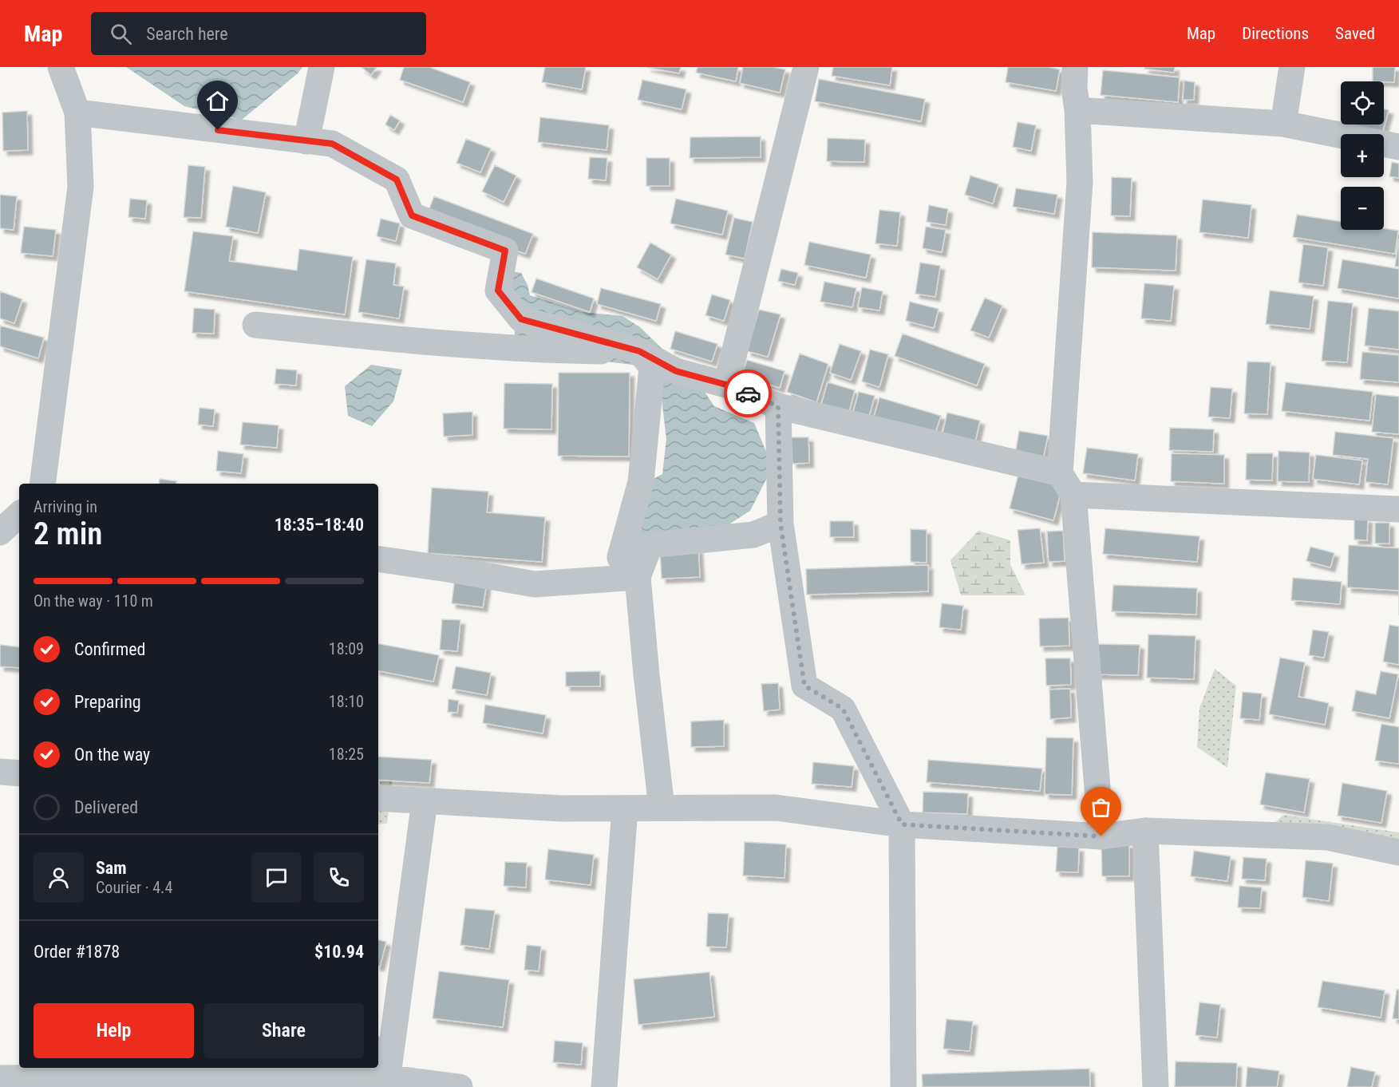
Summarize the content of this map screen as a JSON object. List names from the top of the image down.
{
  "page": {
    "header": "Map",
    "search": "Search here",
    "nav": ["Map", "Directions", "Saved"],
    "map_buttons": ["+", "−"],
    "heading": ["2 min", "Arriving in", "18:35–18:40"],
    "panel": [
      "Sam",
      "Courier · 4.4",
      "Order #1878",
      "$10.94"
    ],
    "bar": "On the way · 110 m",
    "list": [
      ["Confirmed", "18:09"],
      ["Preparing", "18:10"],
      ["On the way", "18:25"],
      "Delivered"
    ],
    "buttons": ["Help", "Share"]
  }
}
